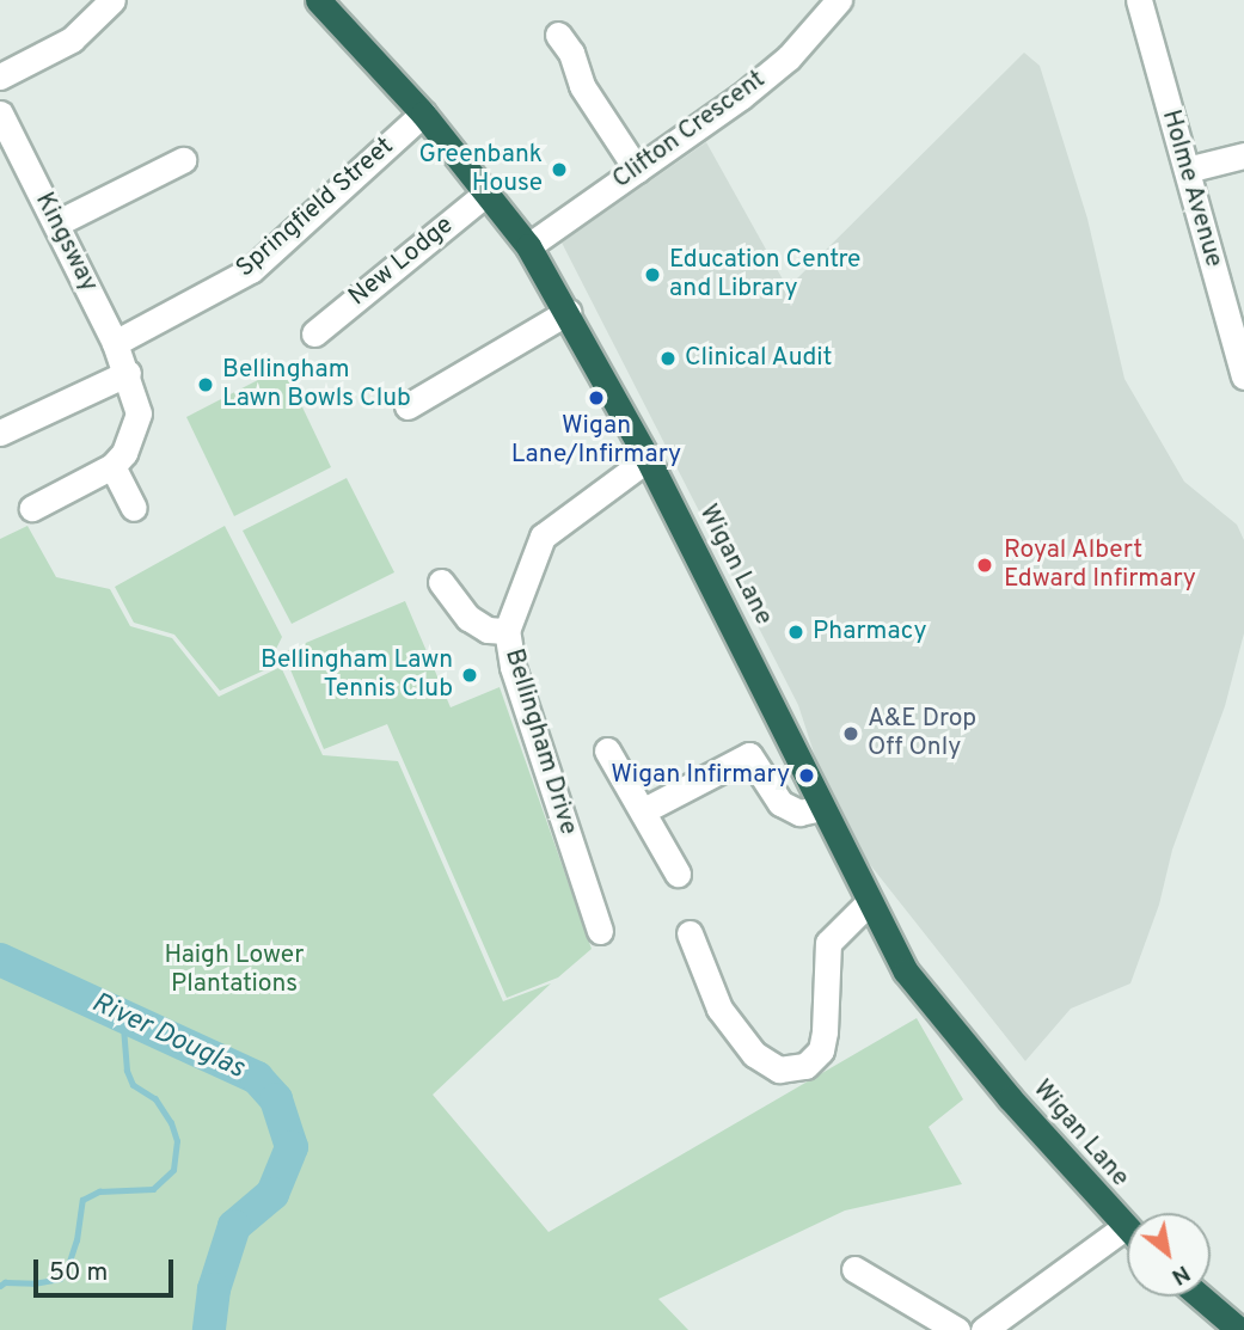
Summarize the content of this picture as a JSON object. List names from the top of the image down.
{
  "streets": {
    "highway": ["Wigan Lane"],
    "street": [
      "Clifton Crescent",
      "Holme Avenue",
      "Springfield Street",
      "Kingsway",
      "New Lodge",
      "Bellingham Drive"
    ]
  },
  "crossings": [
    ["Clifton Crescent", "Wigan Lane"],
    ["Springfield Street", "Kingsway"],
    ["Springfield Street", "Wigan Lane"],
    ["New Lodge", "Wigan Lane"],
    ["Wigan Lane", "Bellingham Drive"]
  ],
  "water": ["River Douglas"],
  "parks": ["Haigh Lower Plantations"],
  "places": [
    "Greenbank House",
    "Education Centre and Library",
    "Clinical Audit",
    "Bellingham Lawn Bowls Club",
    "Wigan Lane/Infirmary",
    "Royal Albert Edward Infirmary",
    "Pharmacy",
    "Bellingham Lawn Tennis Club",
    "A&E Drop Off Only",
    "Wigan Infirmary"
  ],
  "scale_bar": "50 m",
  "north": "bottom right"
}
